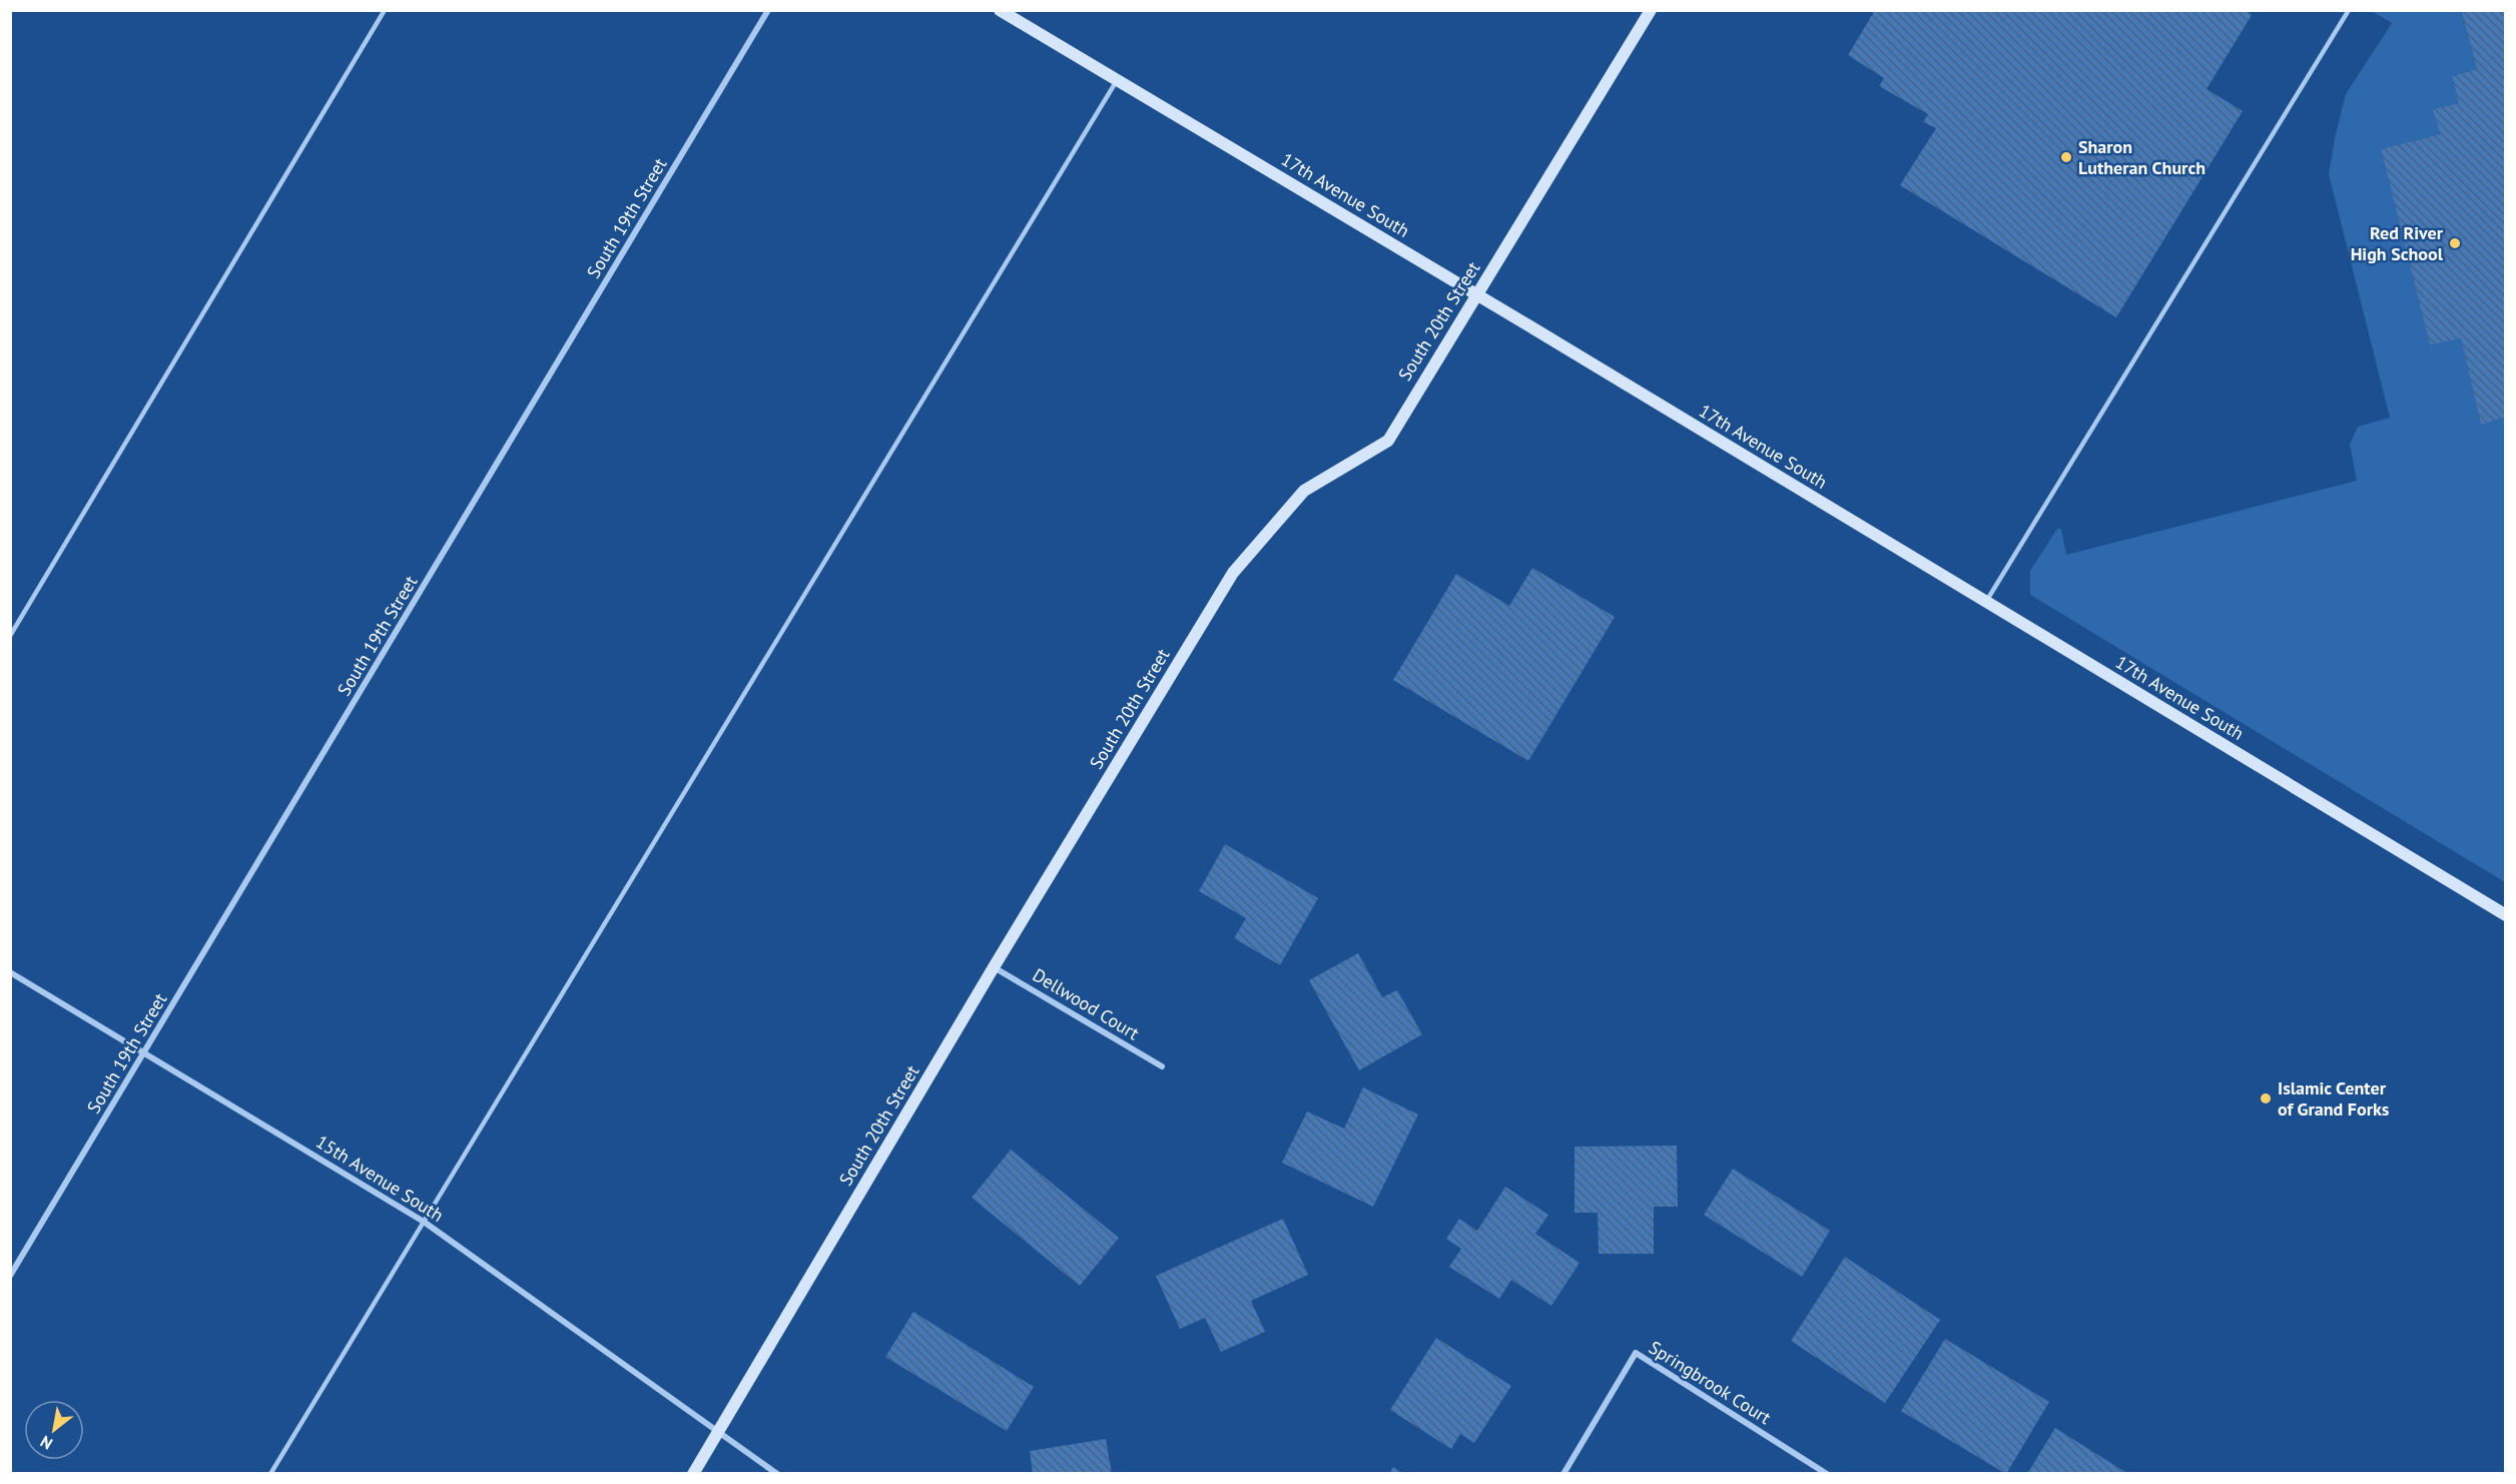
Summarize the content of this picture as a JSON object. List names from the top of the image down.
{
  "streets": {
    "street": [
      "17th Avenue South",
      "South 19th Street",
      "South 20th Street",
      "Dellwood Court",
      "15th Avenue South",
      "Springbrook Court"
    ]
  },
  "crossings": [
    ["17th Avenue South", "South 20th Street"],
    ["South 19th Street", "15th Avenue South"],
    ["South 20th Street", "Dellwood Court"],
    ["South 20th Street", "15th Avenue South"]
  ],
  "places": ["Sharon Lutheran Church", "Red River High School", "Islamic Center of Grand Forks"],
  "north": "bottom left"
}
